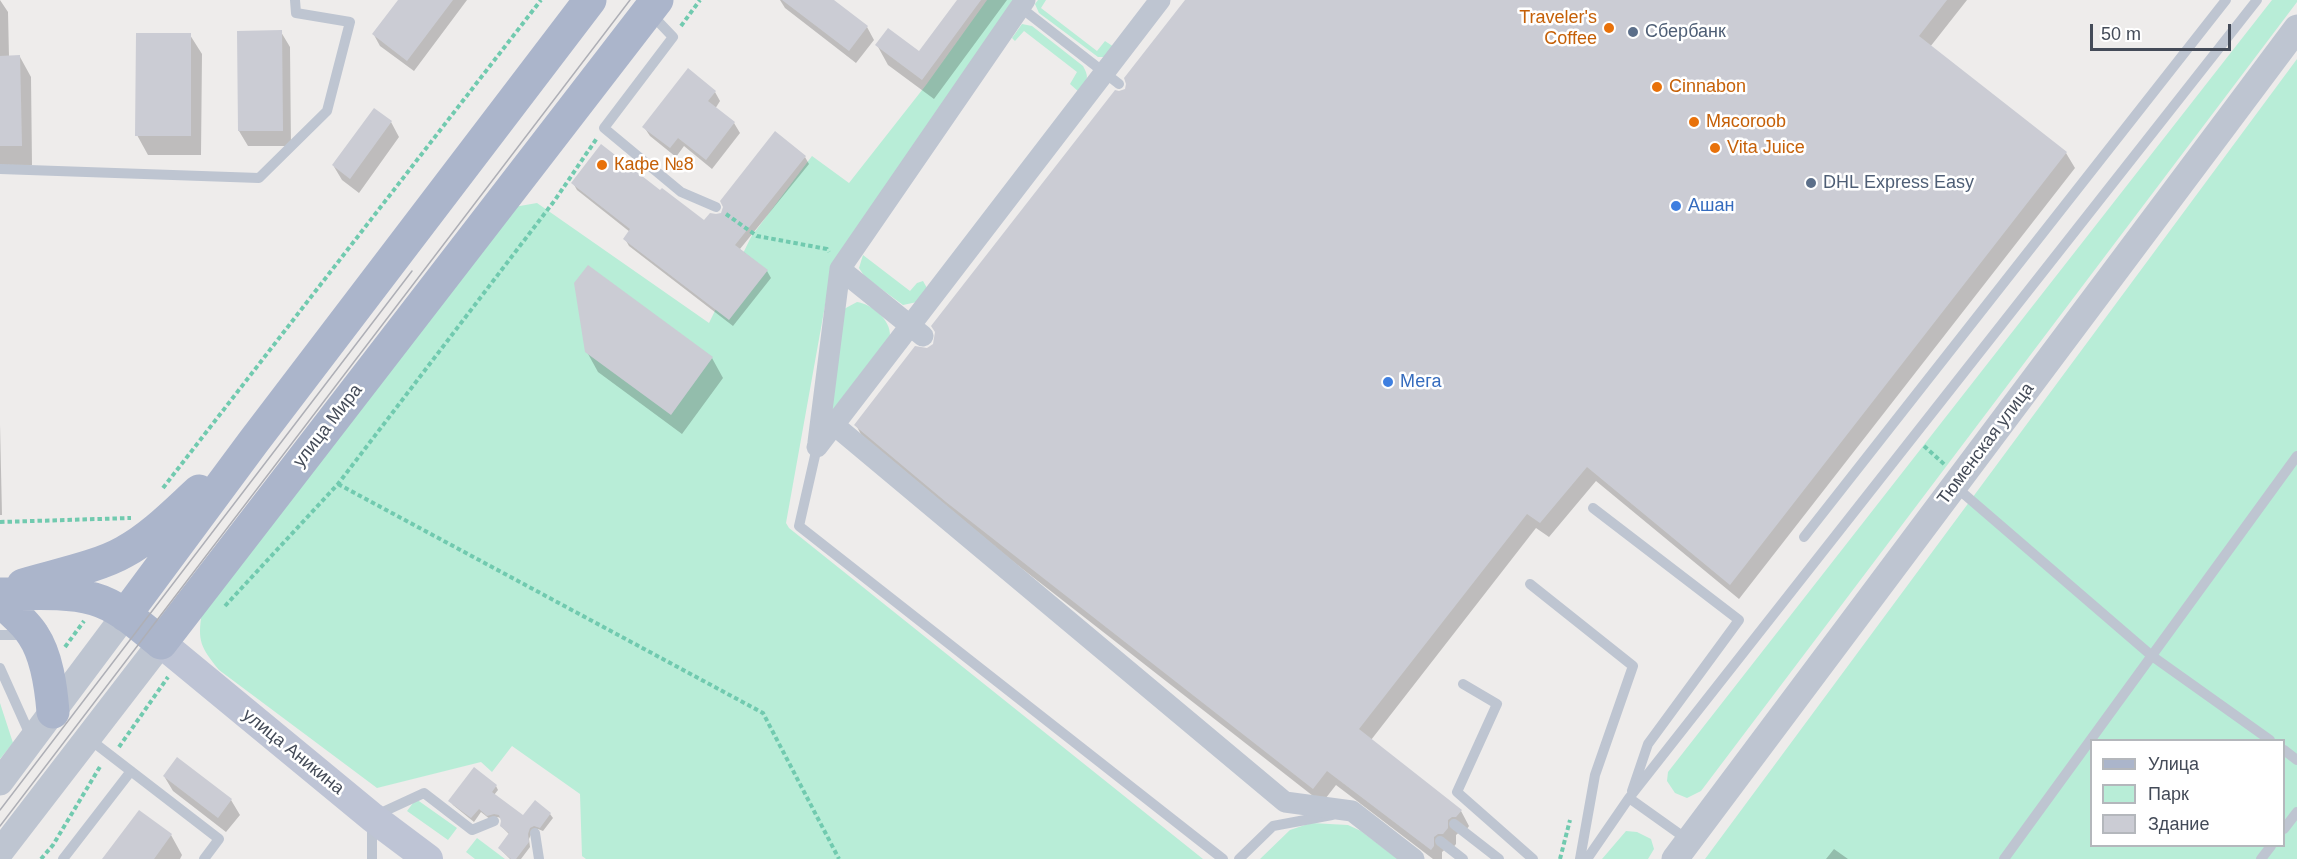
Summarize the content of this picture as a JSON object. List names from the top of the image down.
{
  "streets": {
    "main road": ["улица Мира", "улица Аникина"],
    "street": ["Тюменская улица"]
  },
  "crossings": [
    ["улица Мира", "улица Аникина"]
  ],
  "places": [
    "Traveler's Coffee",
    "Сбербанк",
    "Cinnabon",
    "Мясоroob",
    "Vita Juice",
    "Кафе №8",
    "DHL Express Easy",
    "Ашан",
    "Мега"
  ],
  "legend": ["Улица", "Парк", "Здание"],
  "scale_bar": "50 m"
}
